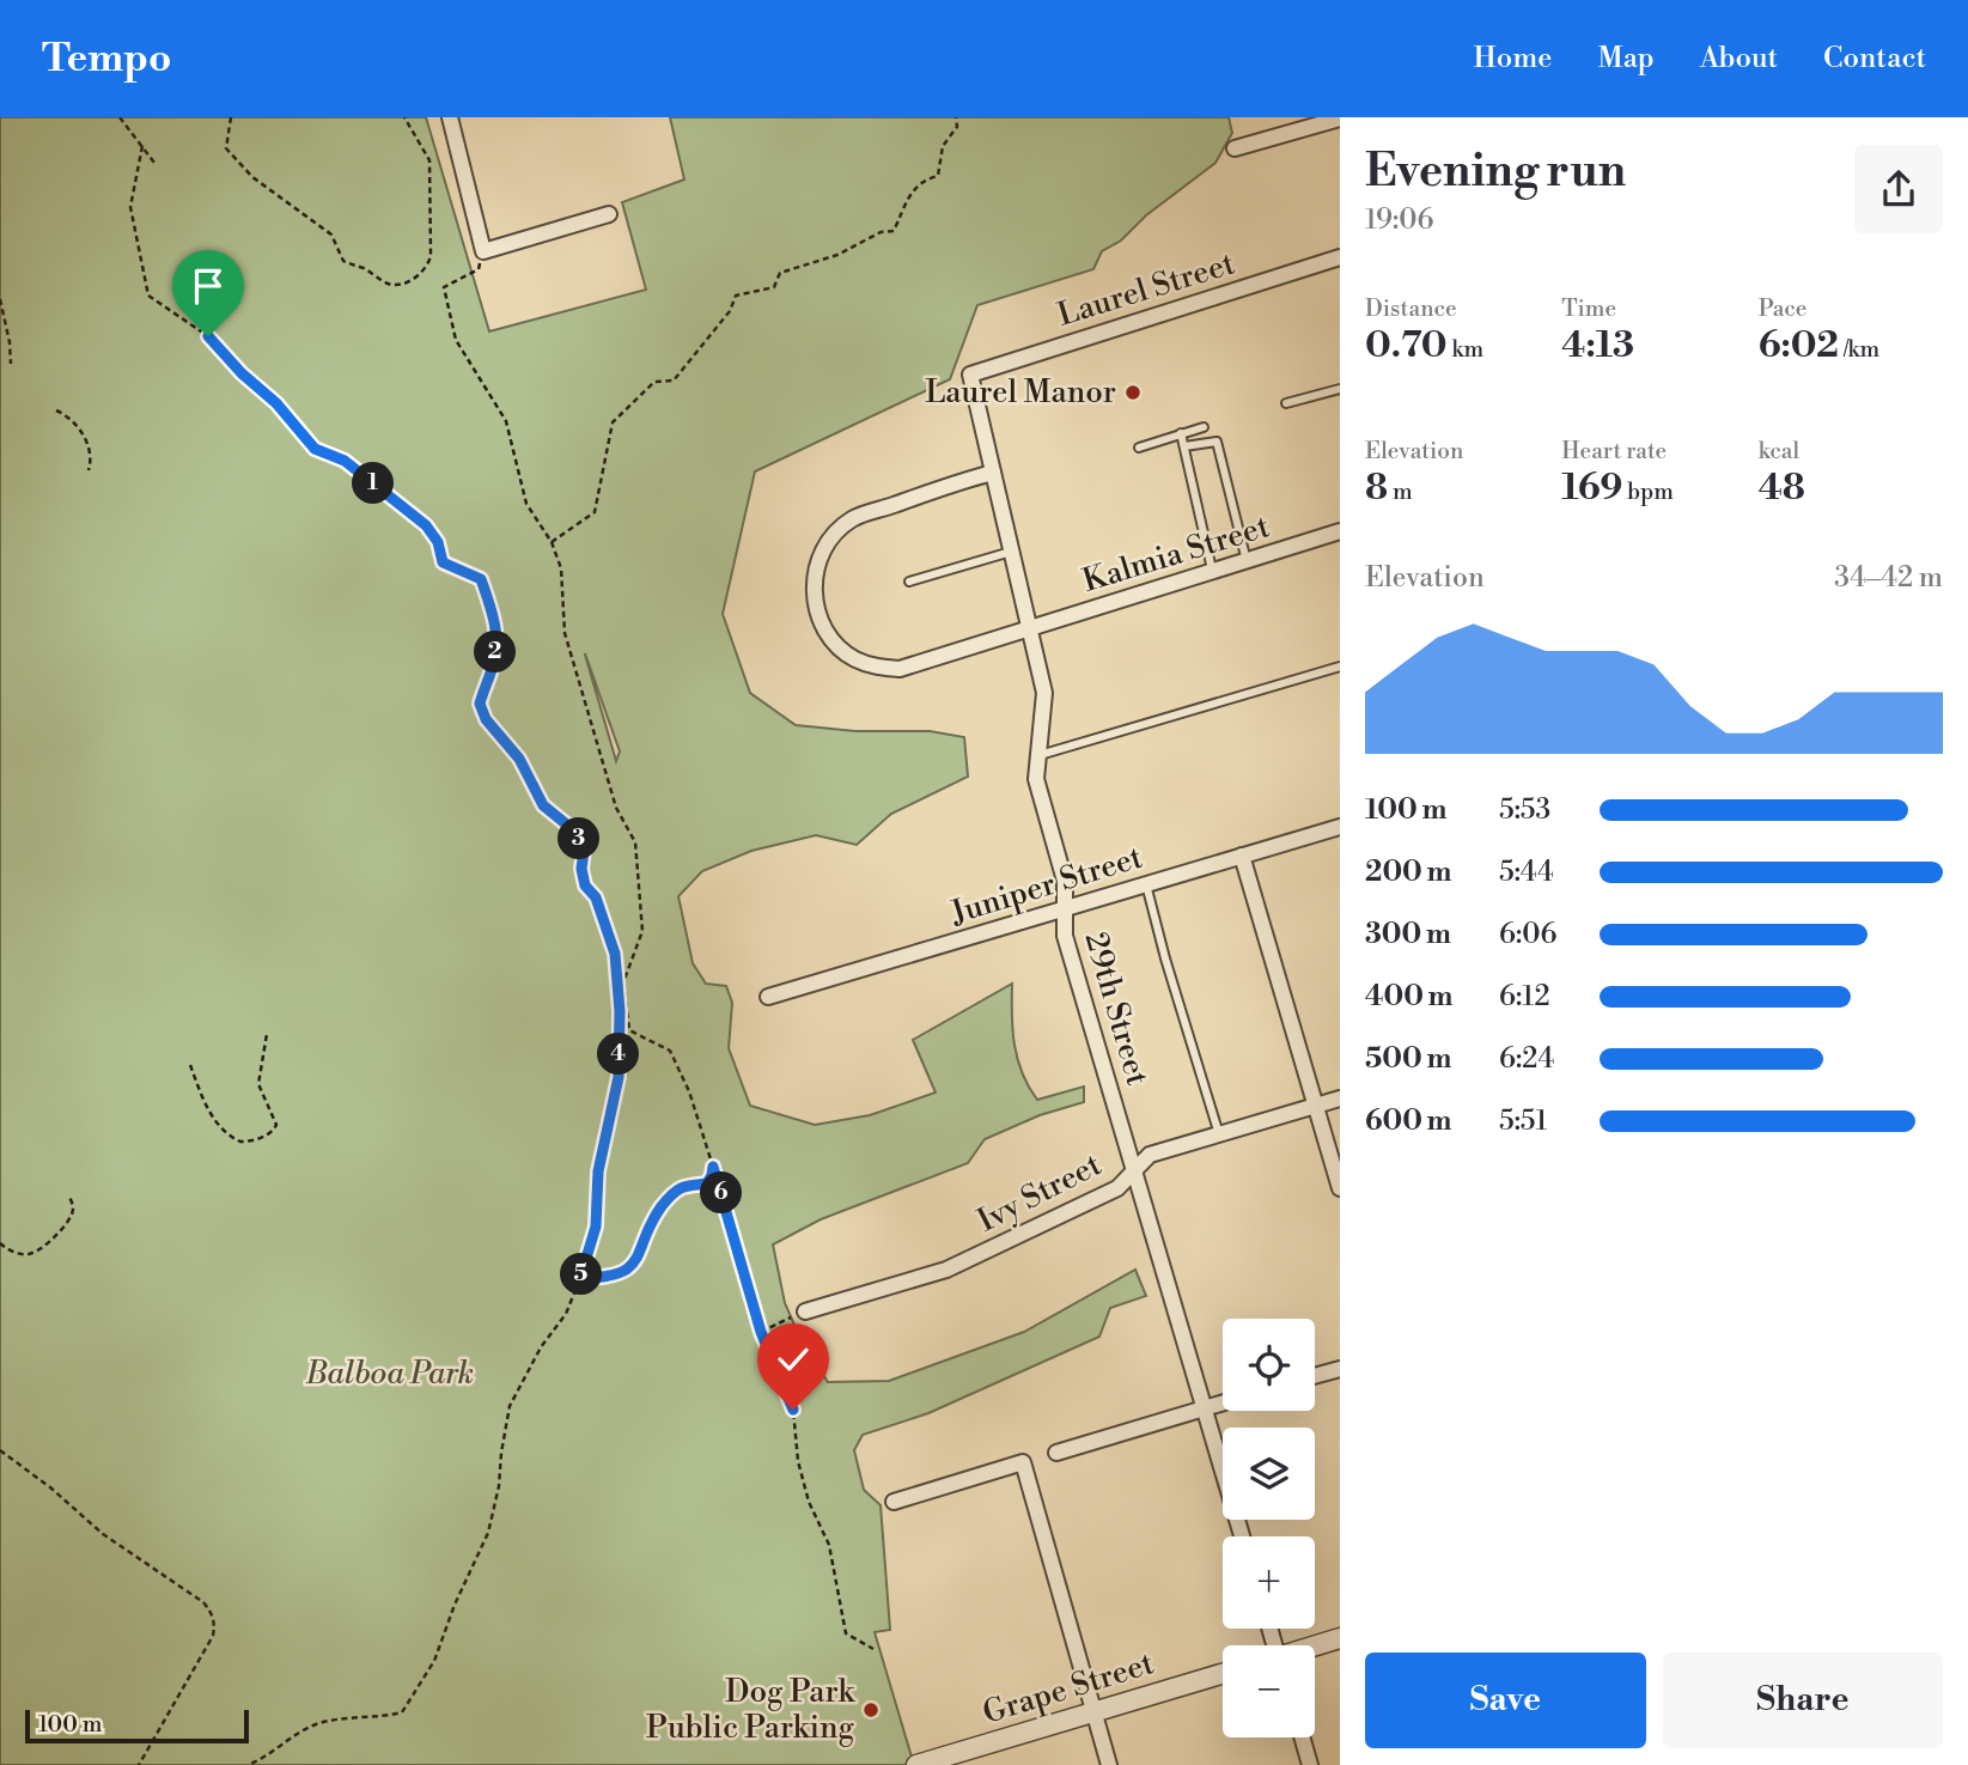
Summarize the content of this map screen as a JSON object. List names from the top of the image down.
{
  "streets": {
    "street": [
      "Laurel Street",
      "Kalmia Street",
      "Juniper Street",
      "29th Street",
      "Ivy Street",
      "Grape Street"
    ]
  },
  "crossings": [
    ["Laurel Street", "29th Street"],
    ["Kalmia Street", "29th Street"],
    ["Juniper Street", "29th Street"],
    ["29th Street", "Ivy Street"]
  ],
  "parks": ["Balboa Park"],
  "places": ["Laurel Manor", "Dog Park Public Parking"],
  "scale_bar": "100 m",
  "page": {
    "header": "Tempo",
    "nav": [
      "Home",
      "Map",
      "About",
      "Contact"
    ],
    "heading": ["Evening run", "19:06"],
    "stats": [
      ["Distance", "0.70 km"],
      ["Time", "4:13"],
      ["Pace", "6:02 /km"],
      ["Elevation", "8 m"],
      ["Heart rate", "169 bpm"],
      ["kcal", "48"]
    ],
    "pins": [
      "1",
      "2",
      "3",
      "4",
      "6",
      "5"
    ],
    "chart": ["Elevation", "34–42 m"],
    "list": [
      {
        "name": "100 m",
        "note": "5:53"
      },
      {
        "name": "200 m",
        "note": "5:44"
      },
      {
        "name": "300 m",
        "note": "6:06"
      },
      {
        "name": "400 m",
        "note": "6:12"
      },
      {
        "name": "500 m",
        "note": "6:24"
      },
      {
        "name": "600 m",
        "note": "5:51"
      }
    ],
    "map_buttons": ["+", "−"],
    "buttons": ["Save", "Share"],
    "scale": "100 m"
  }
}
